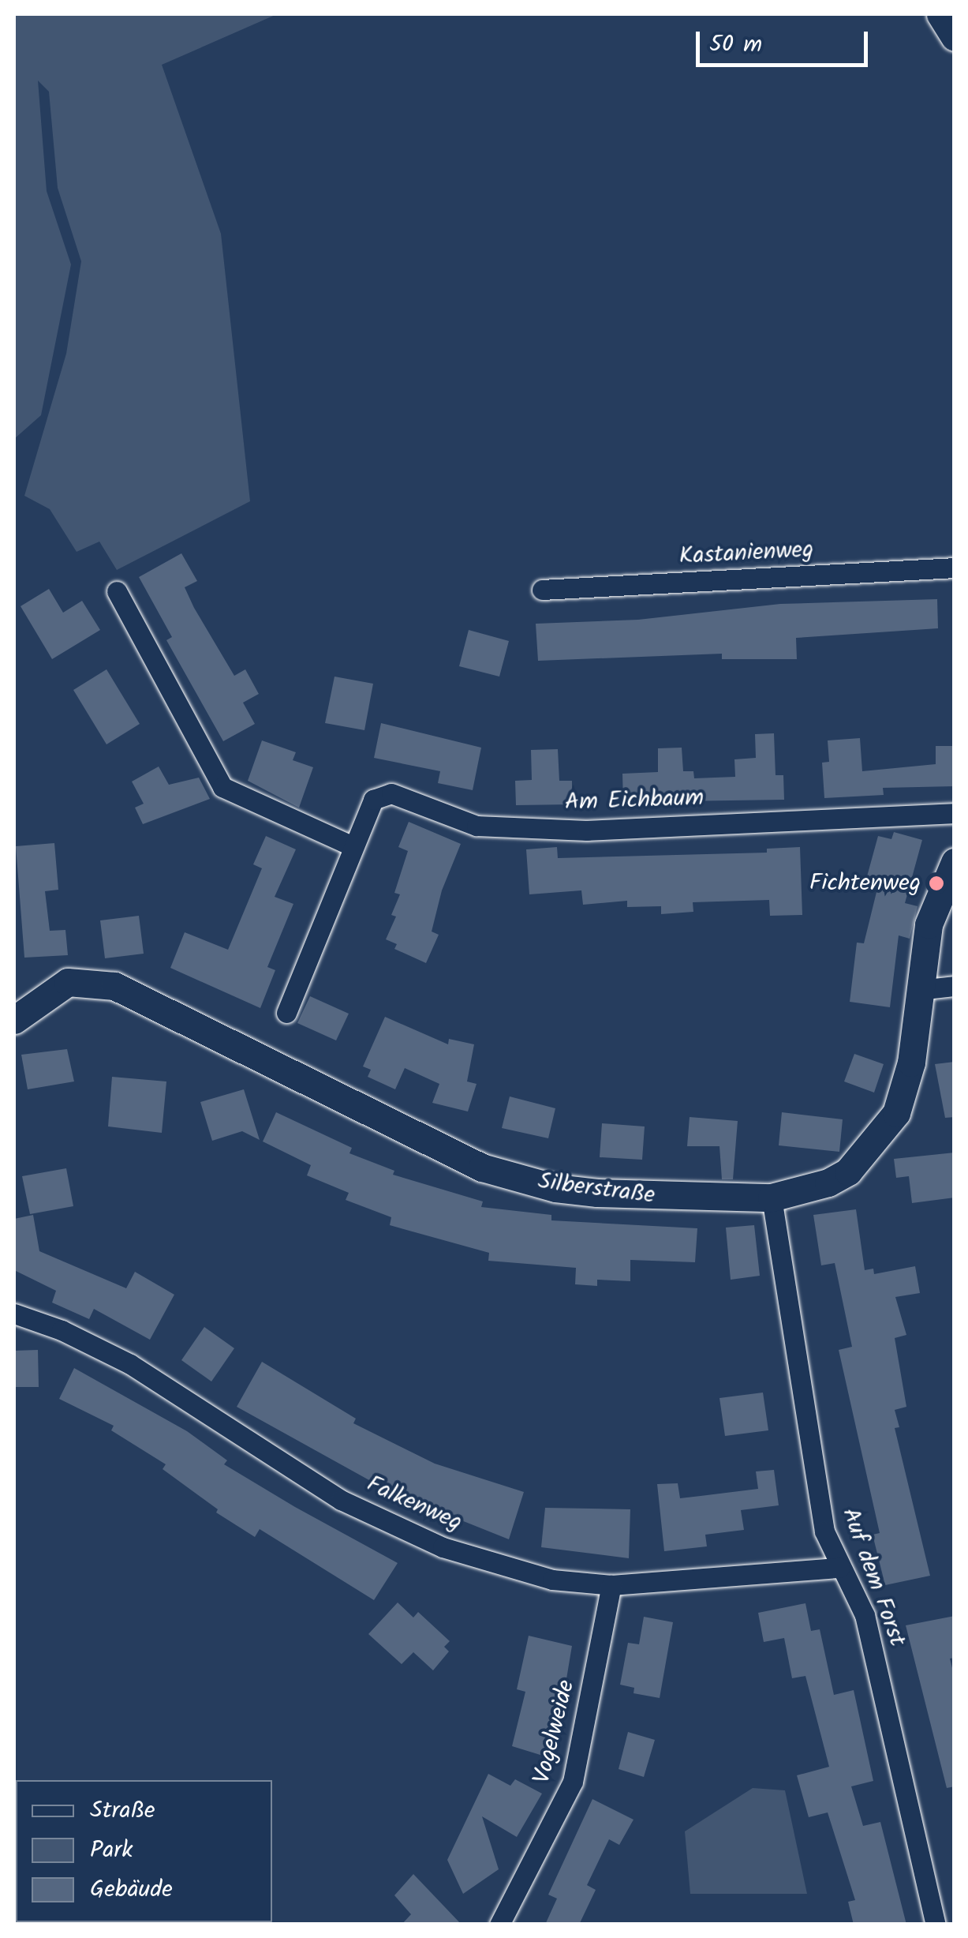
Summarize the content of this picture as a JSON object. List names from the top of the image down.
{
  "streets": {
    "street": [
      "Kastanienweg",
      "Am Eichbaum",
      "Silberstraße",
      "Falkenweg",
      "Auf dem Forst",
      "Vogelweide"
    ]
  },
  "crossings": [
    ["Silberstraße", "Auf dem Forst"],
    ["Falkenweg", "Auf dem Forst"],
    ["Falkenweg", "Vogelweide"]
  ],
  "places": ["Fichtenweg"],
  "legend": ["Straße", "Park", "Gebäude"],
  "scale_bar": "50 m"
}
